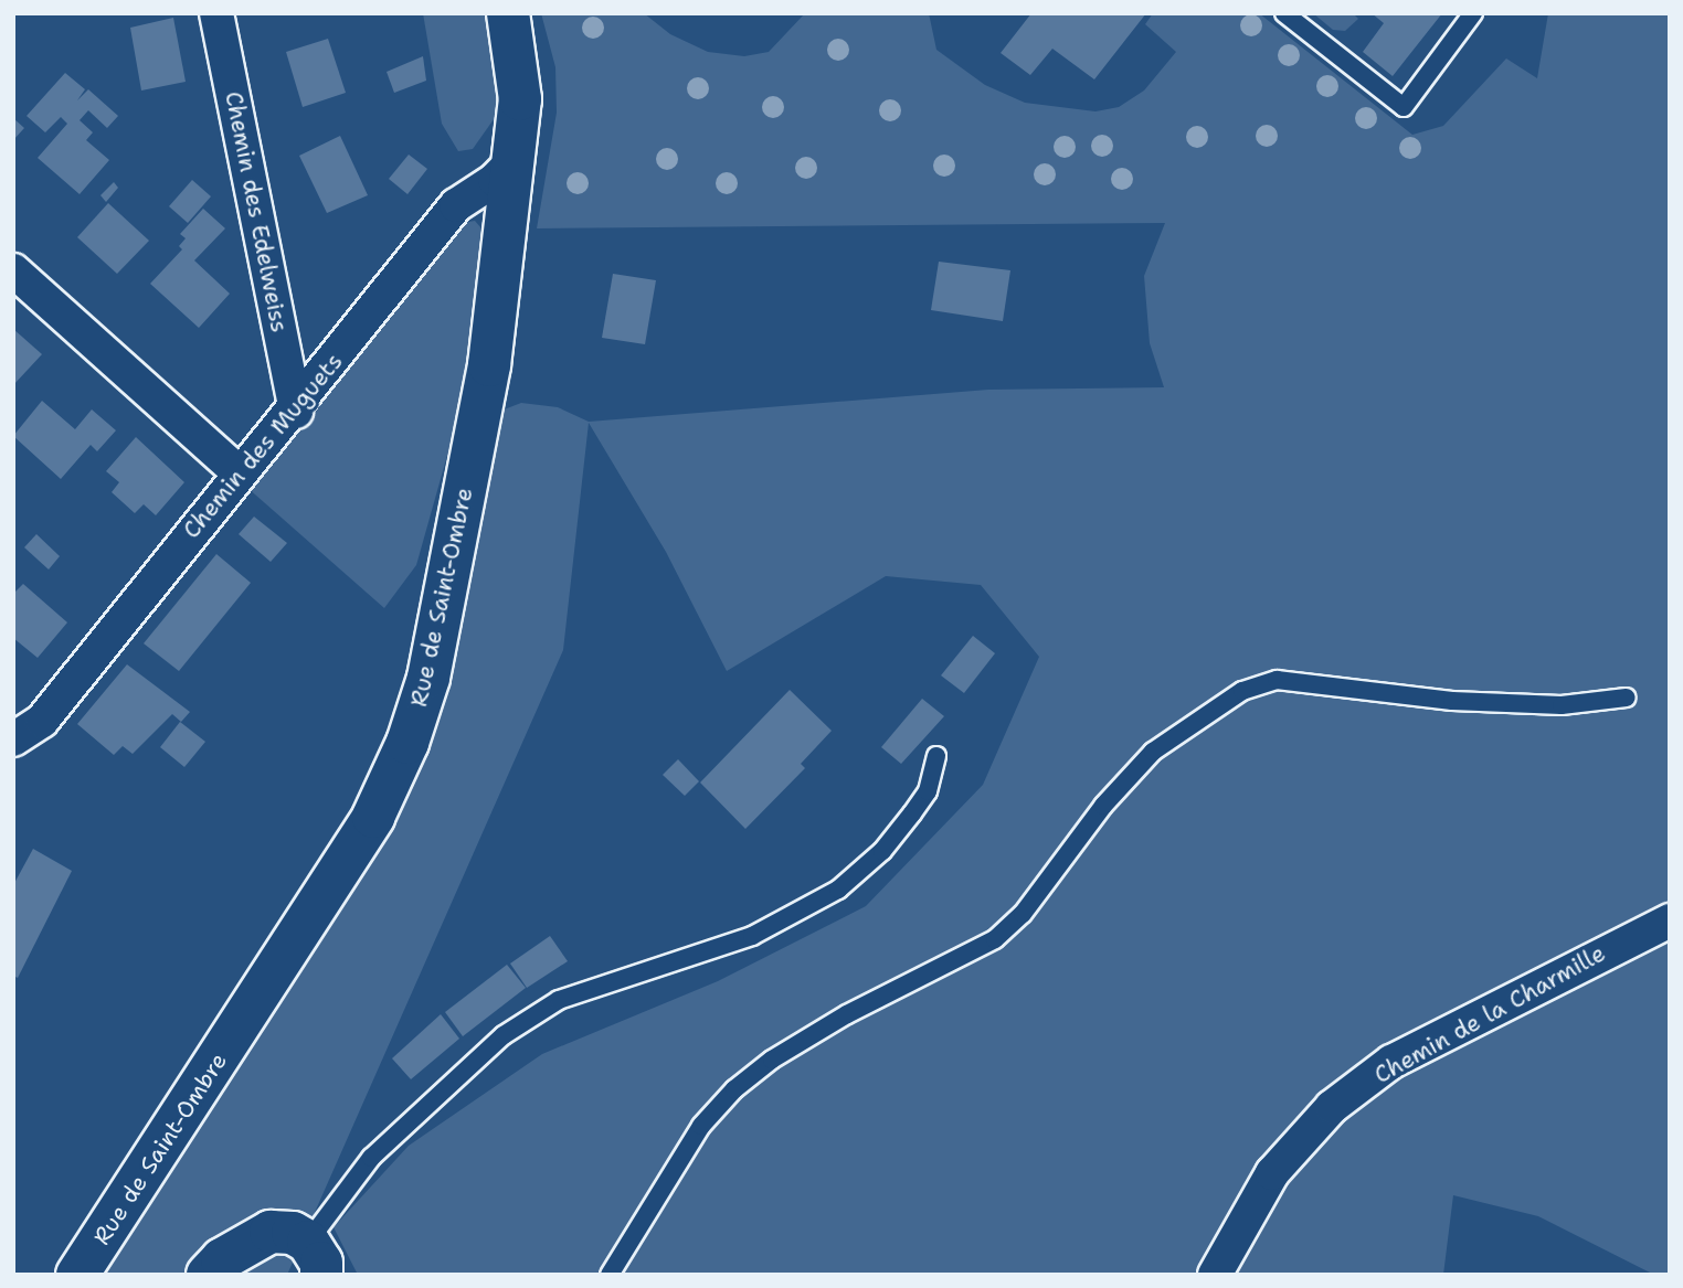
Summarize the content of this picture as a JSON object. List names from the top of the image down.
{
  "streets": {
    "street": [
      "Chemin des Edelweiss",
      "Chemin des Muguets",
      "Rue de Saint-Ombre",
      "Chemin de la Charmille"
    ]
  },
  "crossings": [
    ["Chemin des Edelweiss", "Chemin des Muguets"],
    ["Chemin des Muguets", "Rue de Saint-Ombre"]
  ]
}
